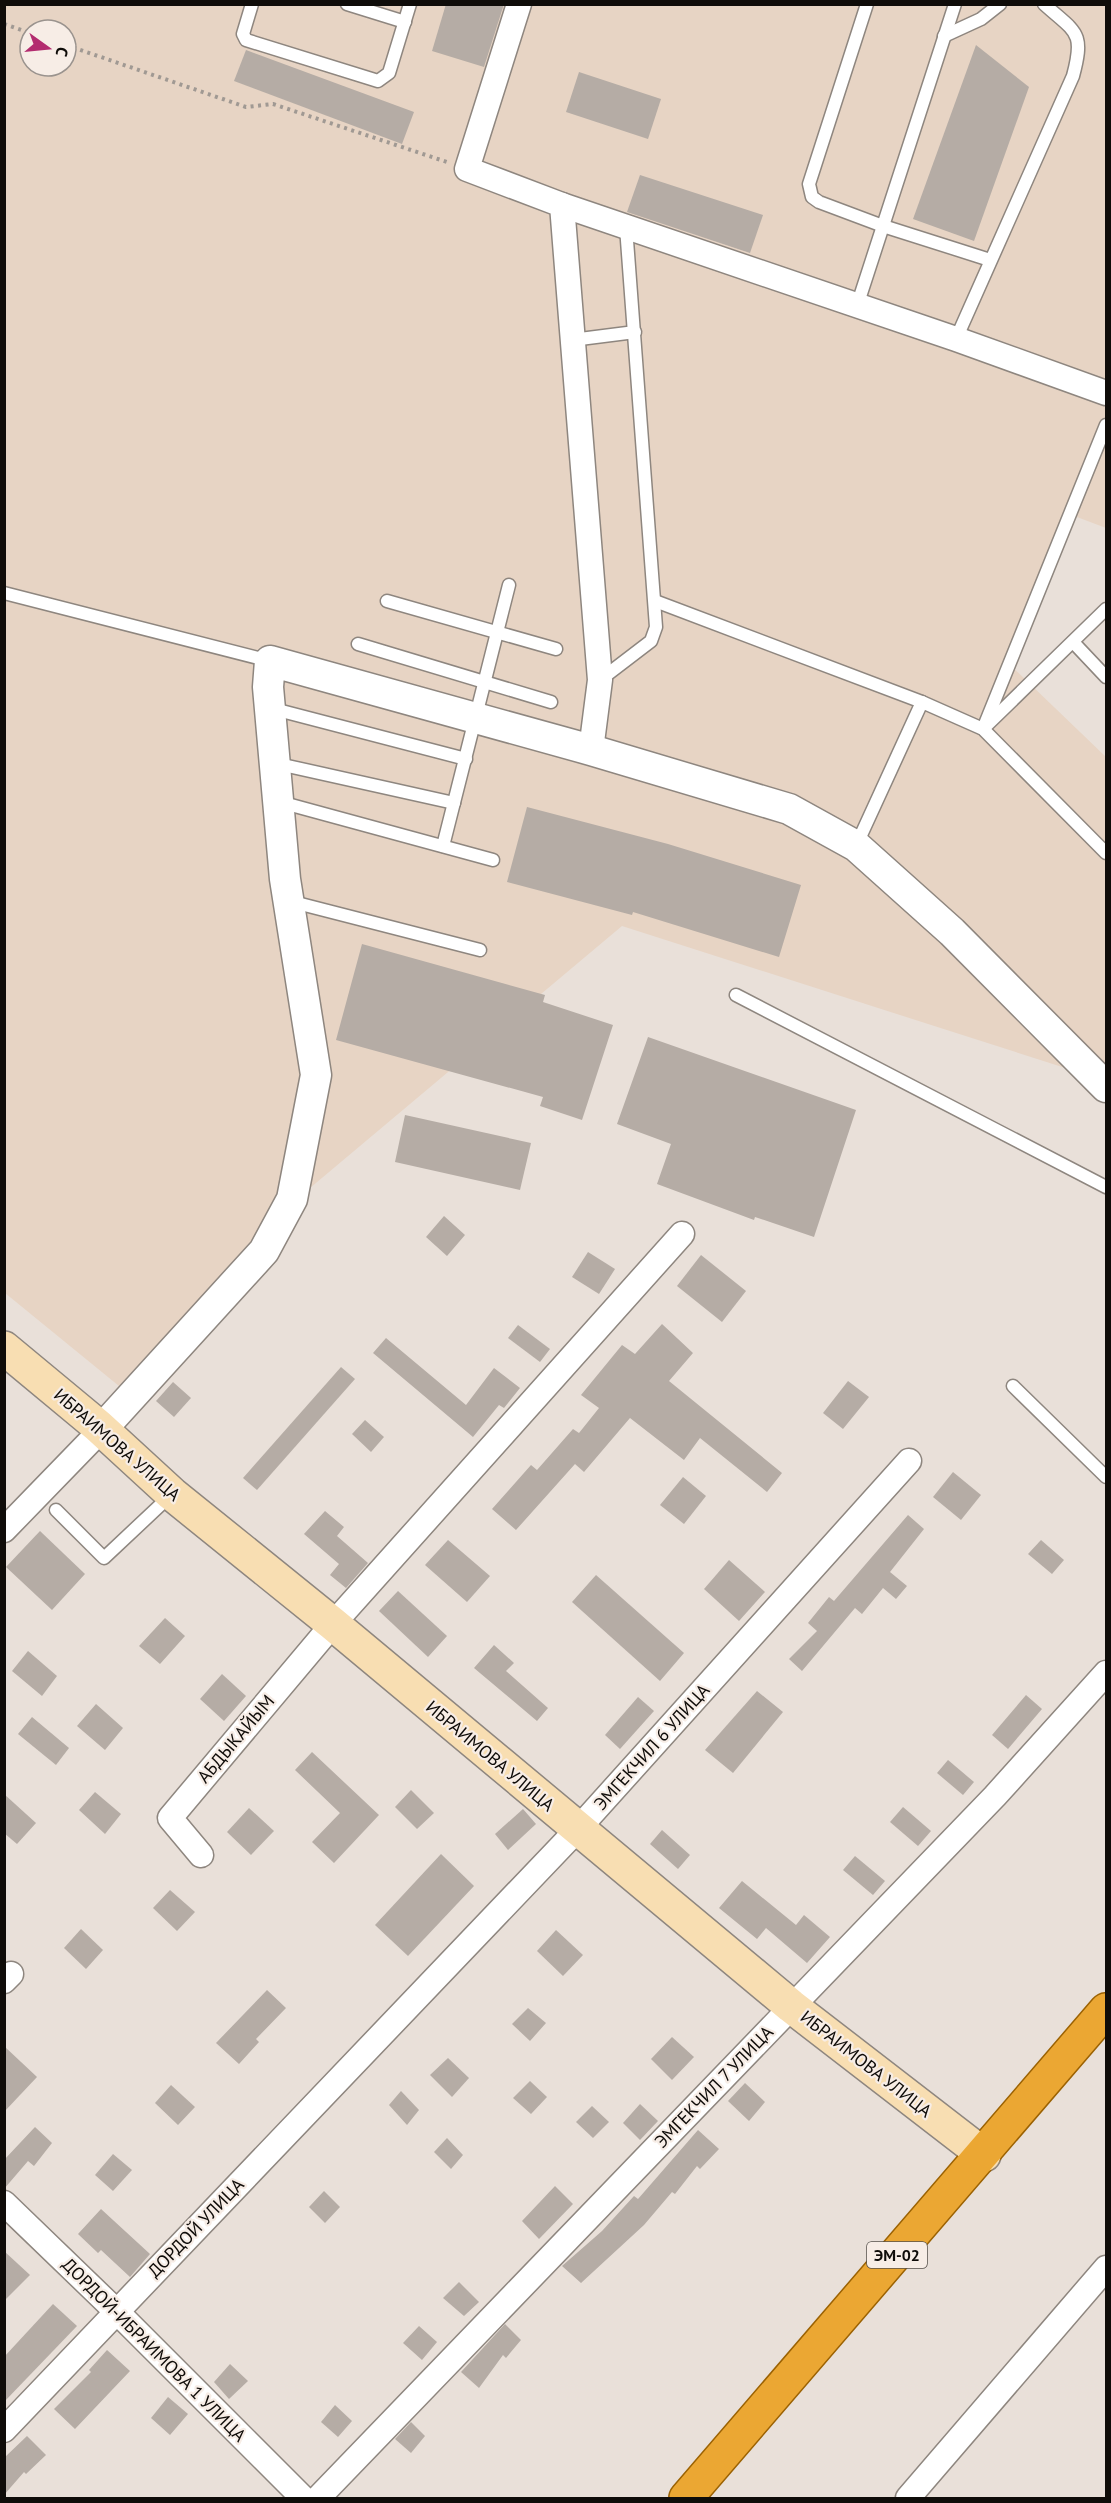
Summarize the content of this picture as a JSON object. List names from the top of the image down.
{
  "streets": {
    "highway": ["ЭМ-02"],
    "main road": ["ИБРАИМОВА УЛИЦА"],
    "street": [
      "АБДЫКАЙЫМ",
      "ЭМГЕКЧИЛ 6 УЛИЦА",
      "ЭМГЕКЧИЛ 7 УЛИЦА",
      "ДОРДОЙ УЛИЦА",
      "ДОРДОЙ-ИБРАИМОВА 1 УЛИЦА"
    ]
  },
  "crossings": [
    ["ИБРАИМОВА УЛИЦА", "АБДЫКАЙЫМ"],
    ["ИБРАИМОВА УЛИЦА", "ЭМГЕКЧИЛ 6 УЛИЦА"],
    ["ИБРАИМОВА УЛИЦА", "ЭМГЕКЧИЛ 7 УЛИЦА"],
    ["ИБРАИМОВА УЛИЦА", "ЭМ-02"],
    ["ЭМГЕКЧИЛ 6 УЛИЦА", "ДОРДОЙ УЛИЦА"],
    ["ДОРДОЙ УЛИЦА", "ДОРДОЙ-ИБРАИМОВА 1 УЛИЦА"]
  ],
  "north": "right"
}
